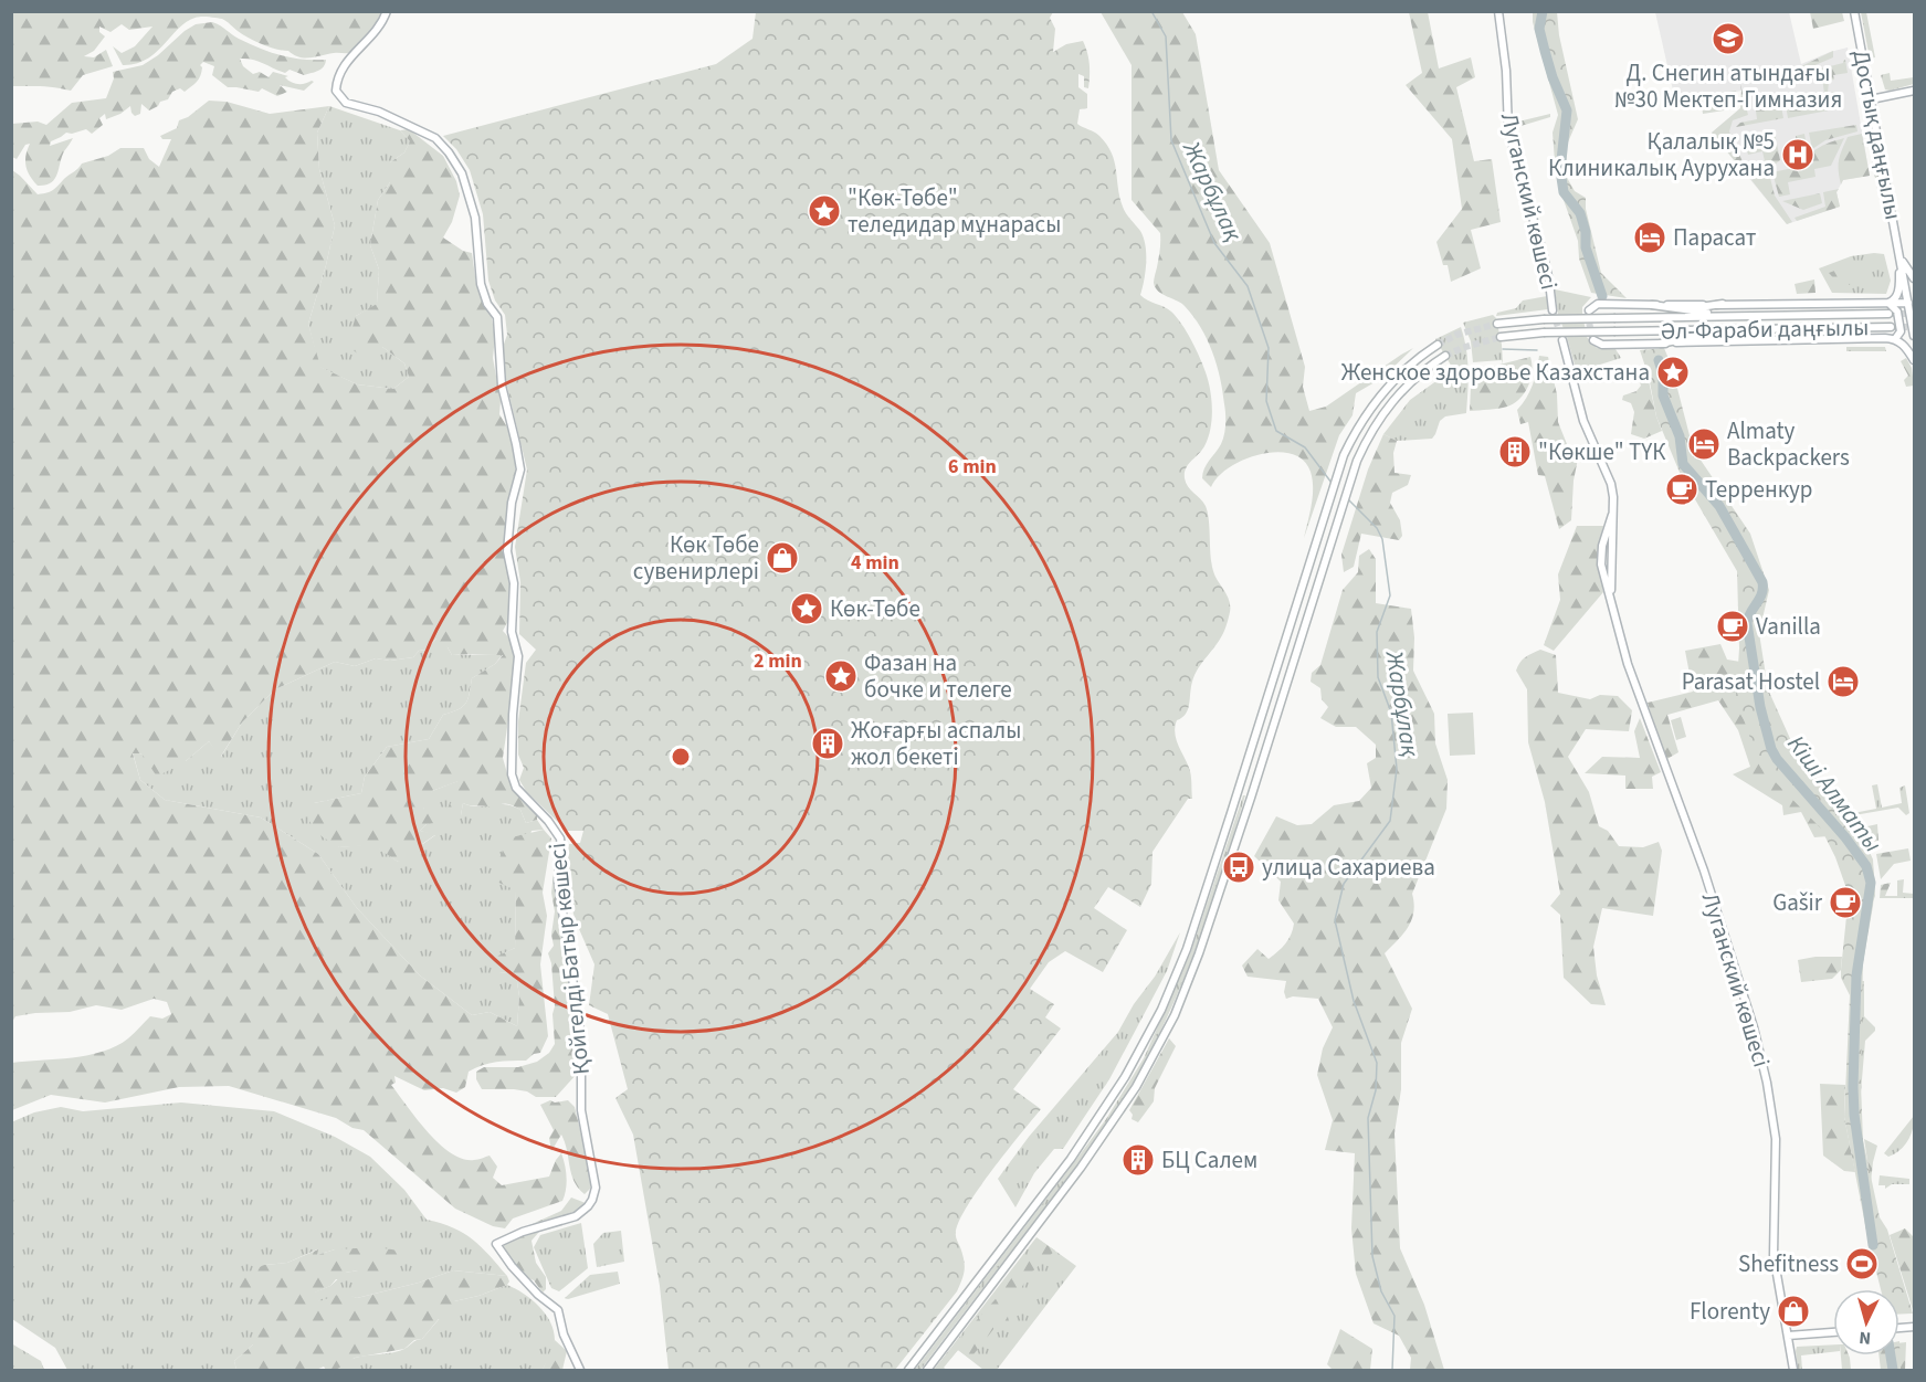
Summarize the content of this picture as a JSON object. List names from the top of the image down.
{
  "streets": {
    "main road": [
      "Достық даңғылы",
      "Луганский көшесі",
      "Әл-Фараби даңғылы",
      "Қойгелді Батыр көшесі"
    ]
  },
  "water": ["Жарбұлақ", "Кіші Алматы"],
  "places": {
    "school or university": ["Д. Снегин атындағы №30 Мектеп-Гимназия"],
    "hospital": ["Қалалық №5 Клиникалық Аурухана"],
    "place": [
      "\"Көк-Төбе\" теледидар мұнарасы",
      "Женское здоровье Казахстана",
      "Көк-Төбе",
      "Фазан на бочке и телеге"
    ],
    "hotel": ["Парасат", "Almaty Backpackers", "Parasat Hostel"],
    "building": ["\"Көкше\" ТҮК", "Жоғарғы аспалы жол бекеті", "БЦ Салем"],
    "cafe": ["Терренкур", "Vanilla", "Gašir"],
    "shop": ["Көк Төбе сувенирлері", "Florenty"],
    "bus stop": ["улица Сахариева"],
    "sports": ["Shefitness"]
  },
  "north": "bottom",
  "rings": ["6 min", "4 min", "2 min"]
}
